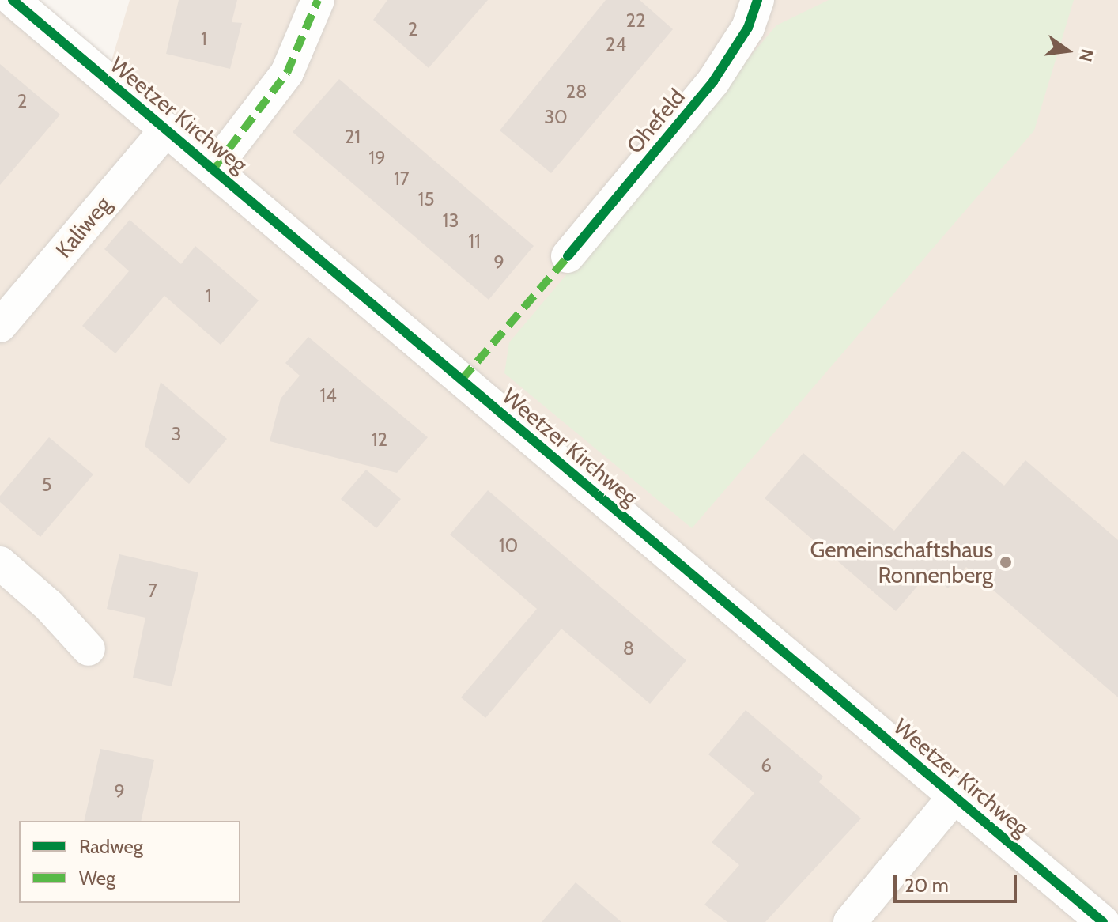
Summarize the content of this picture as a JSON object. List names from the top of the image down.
{
  "streets": {
    "street": ["Weetzer Kirchweg", "Ohefeld", "Kaliweg"]
  },
  "crossings": [
    ["Weetzer Kirchweg", "Kaliweg"]
  ],
  "places": ["Gemeinschaftshaus Ronnenberg"],
  "house_numbers": [
    "22",
    "2",
    "1",
    "24",
    "28",
    "2",
    "30",
    "21",
    "19",
    "17",
    "15",
    "13",
    "11",
    "9",
    "1",
    "14",
    "3",
    "12",
    "5",
    "10",
    "7",
    "8",
    "6",
    "9"
  ],
  "legend": ["Radweg", "Weg"],
  "scale_bar": "20 m",
  "north": "right"
}
